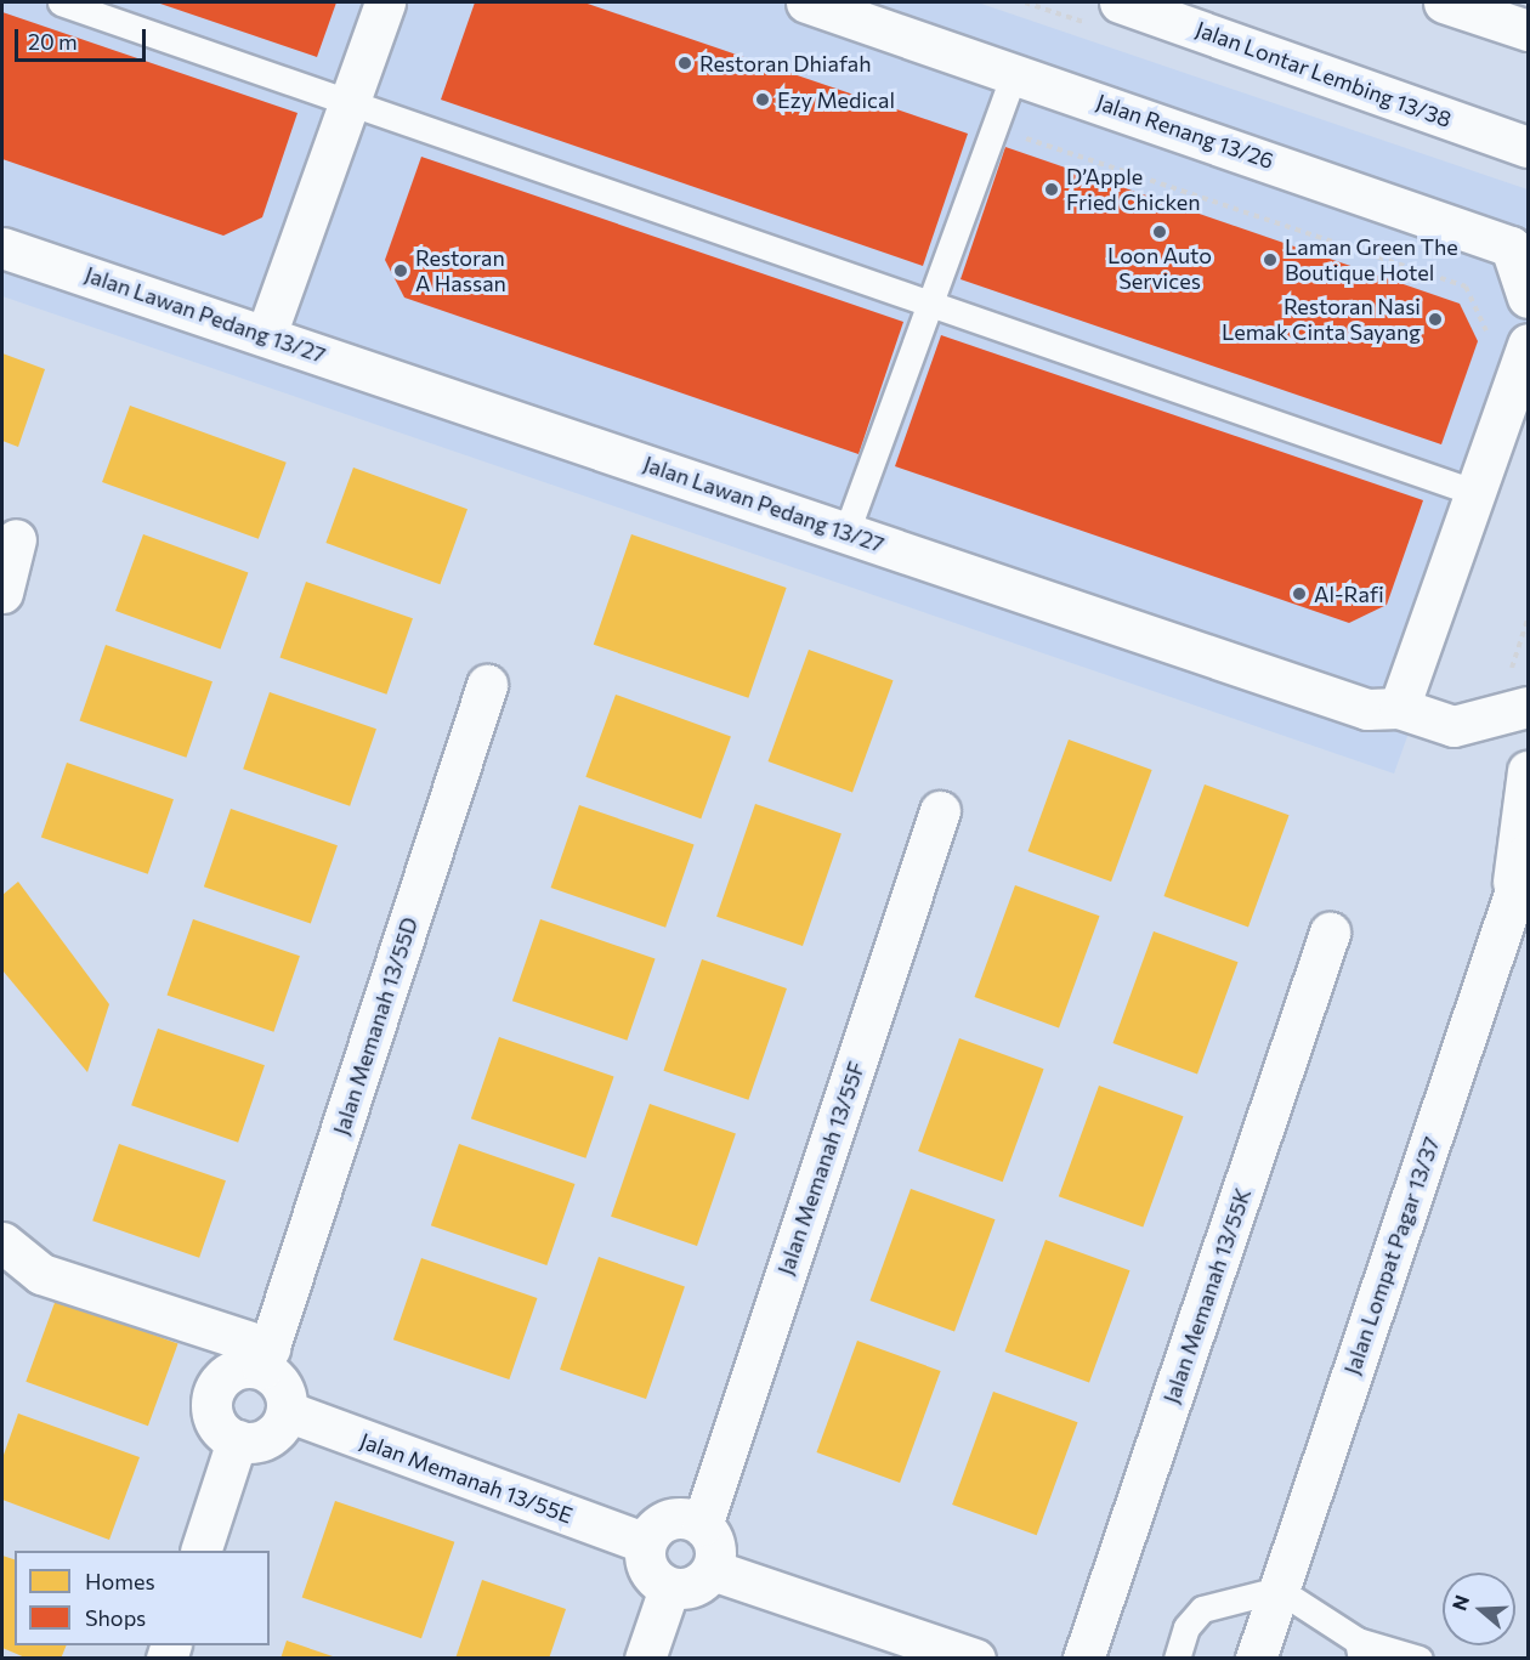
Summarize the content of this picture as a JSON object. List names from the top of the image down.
{
  "streets": {
    "street": [
      "Jalan Lontar Lembing 13/38",
      "Jalan Renang 13/26",
      "Jalan Lawan Pedang 13/27",
      "Jalan Memanah 13/55D",
      "Jalan Memanah 13/55F",
      "Jalan Lompat Pagar 13/37",
      "Jalan Memanah 13/55K",
      "Jalan Memanah 13/55E"
    ]
  },
  "crossings": [
    ["Jalan Memanah 13/55D", "Jalan Memanah 13/55E"],
    ["Jalan Memanah 13/55F", "Jalan Memanah 13/55E"]
  ],
  "places": [
    "Restoran Dhiafah",
    "Ezy Medical",
    "D’Apple Fried Chicken",
    "Loon Auto Services",
    "Laman Green The Boutique Hotel",
    "Restoran A Hassan",
    "Restoran Nasi Lemak Cinta Sayang",
    "Al-Rafi"
  ],
  "legend": ["Homes", "Shops"],
  "scale_bar": "20 m",
  "north": "left"
}
